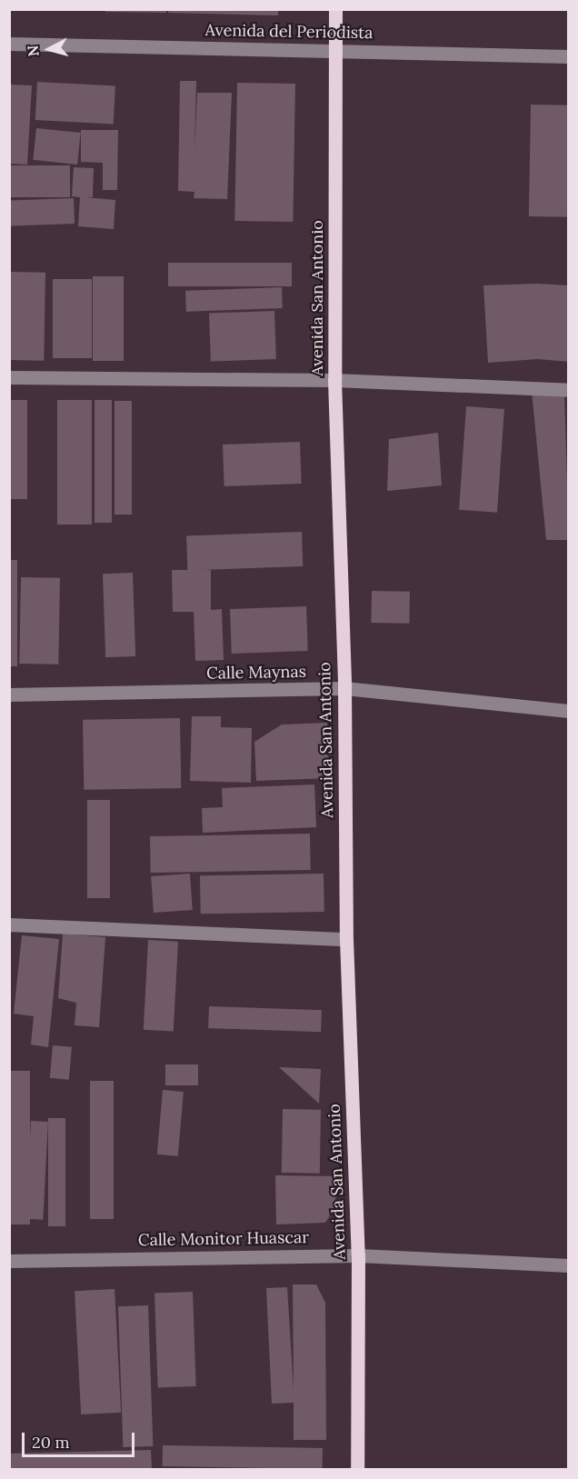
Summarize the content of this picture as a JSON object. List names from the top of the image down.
{
  "streets": {
    "main road": ["Avenida San Antonio"],
    "street": ["Avenida del Periodista", "Calle Maynas", "Calle Monitor Huascar"]
  },
  "crossings": [
    ["Avenida del Periodista", "Avenida San Antonio"],
    ["Avenida San Antonio", "Calle Maynas"],
    ["Avenida San Antonio", "Calle Monitor Huascar"]
  ],
  "scale_bar": "20 m",
  "north": "left"
}
